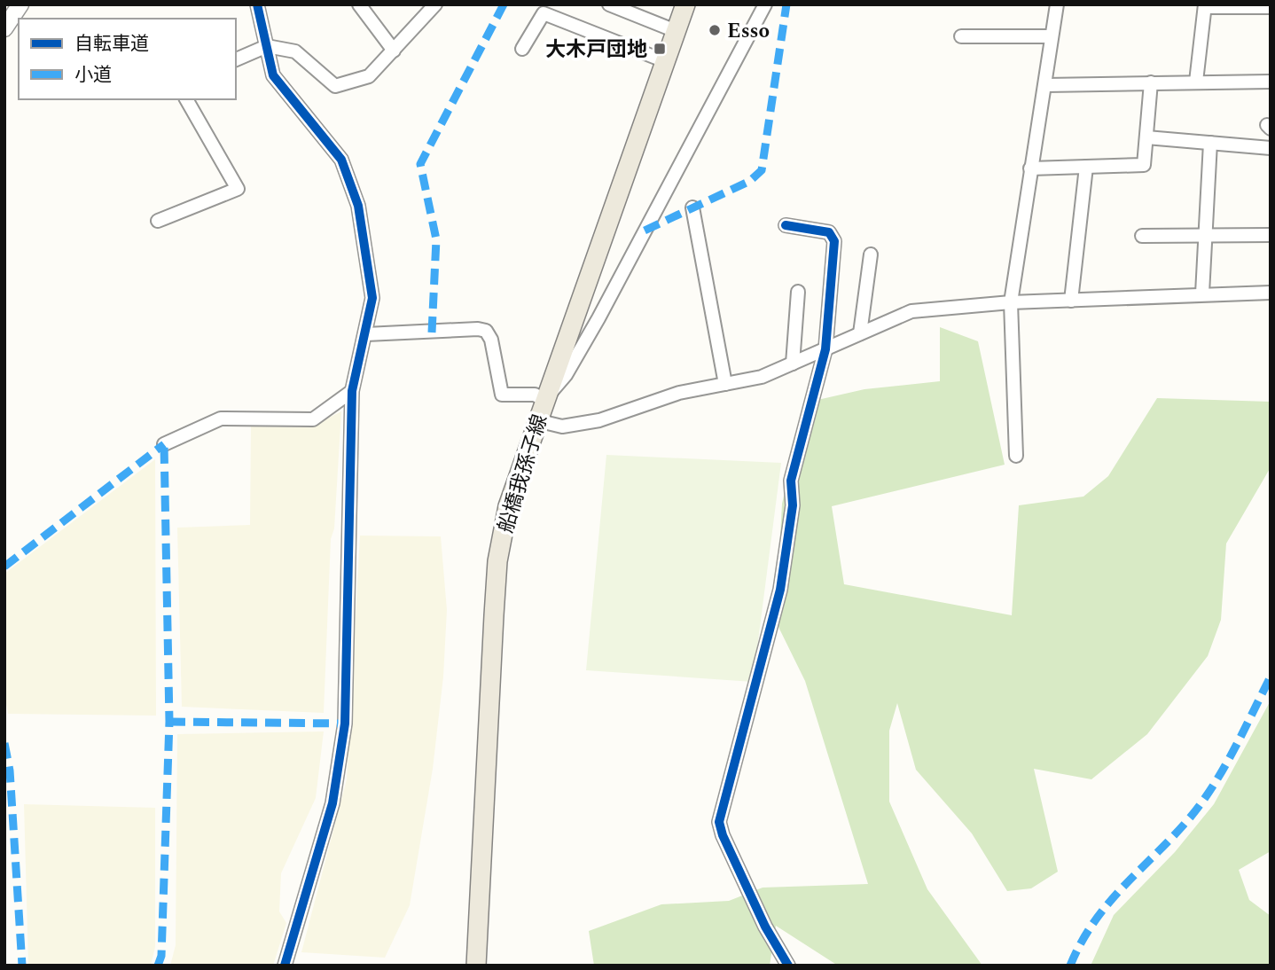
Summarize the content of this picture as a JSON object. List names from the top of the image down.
{
  "streets": {
    "main road": ["船橋我孫子線"]
  },
  "places": {
    "other": ["Esso"],
    "transit": ["大木戸団地"]
  },
  "legend": ["自転車道", "小道"]
}
